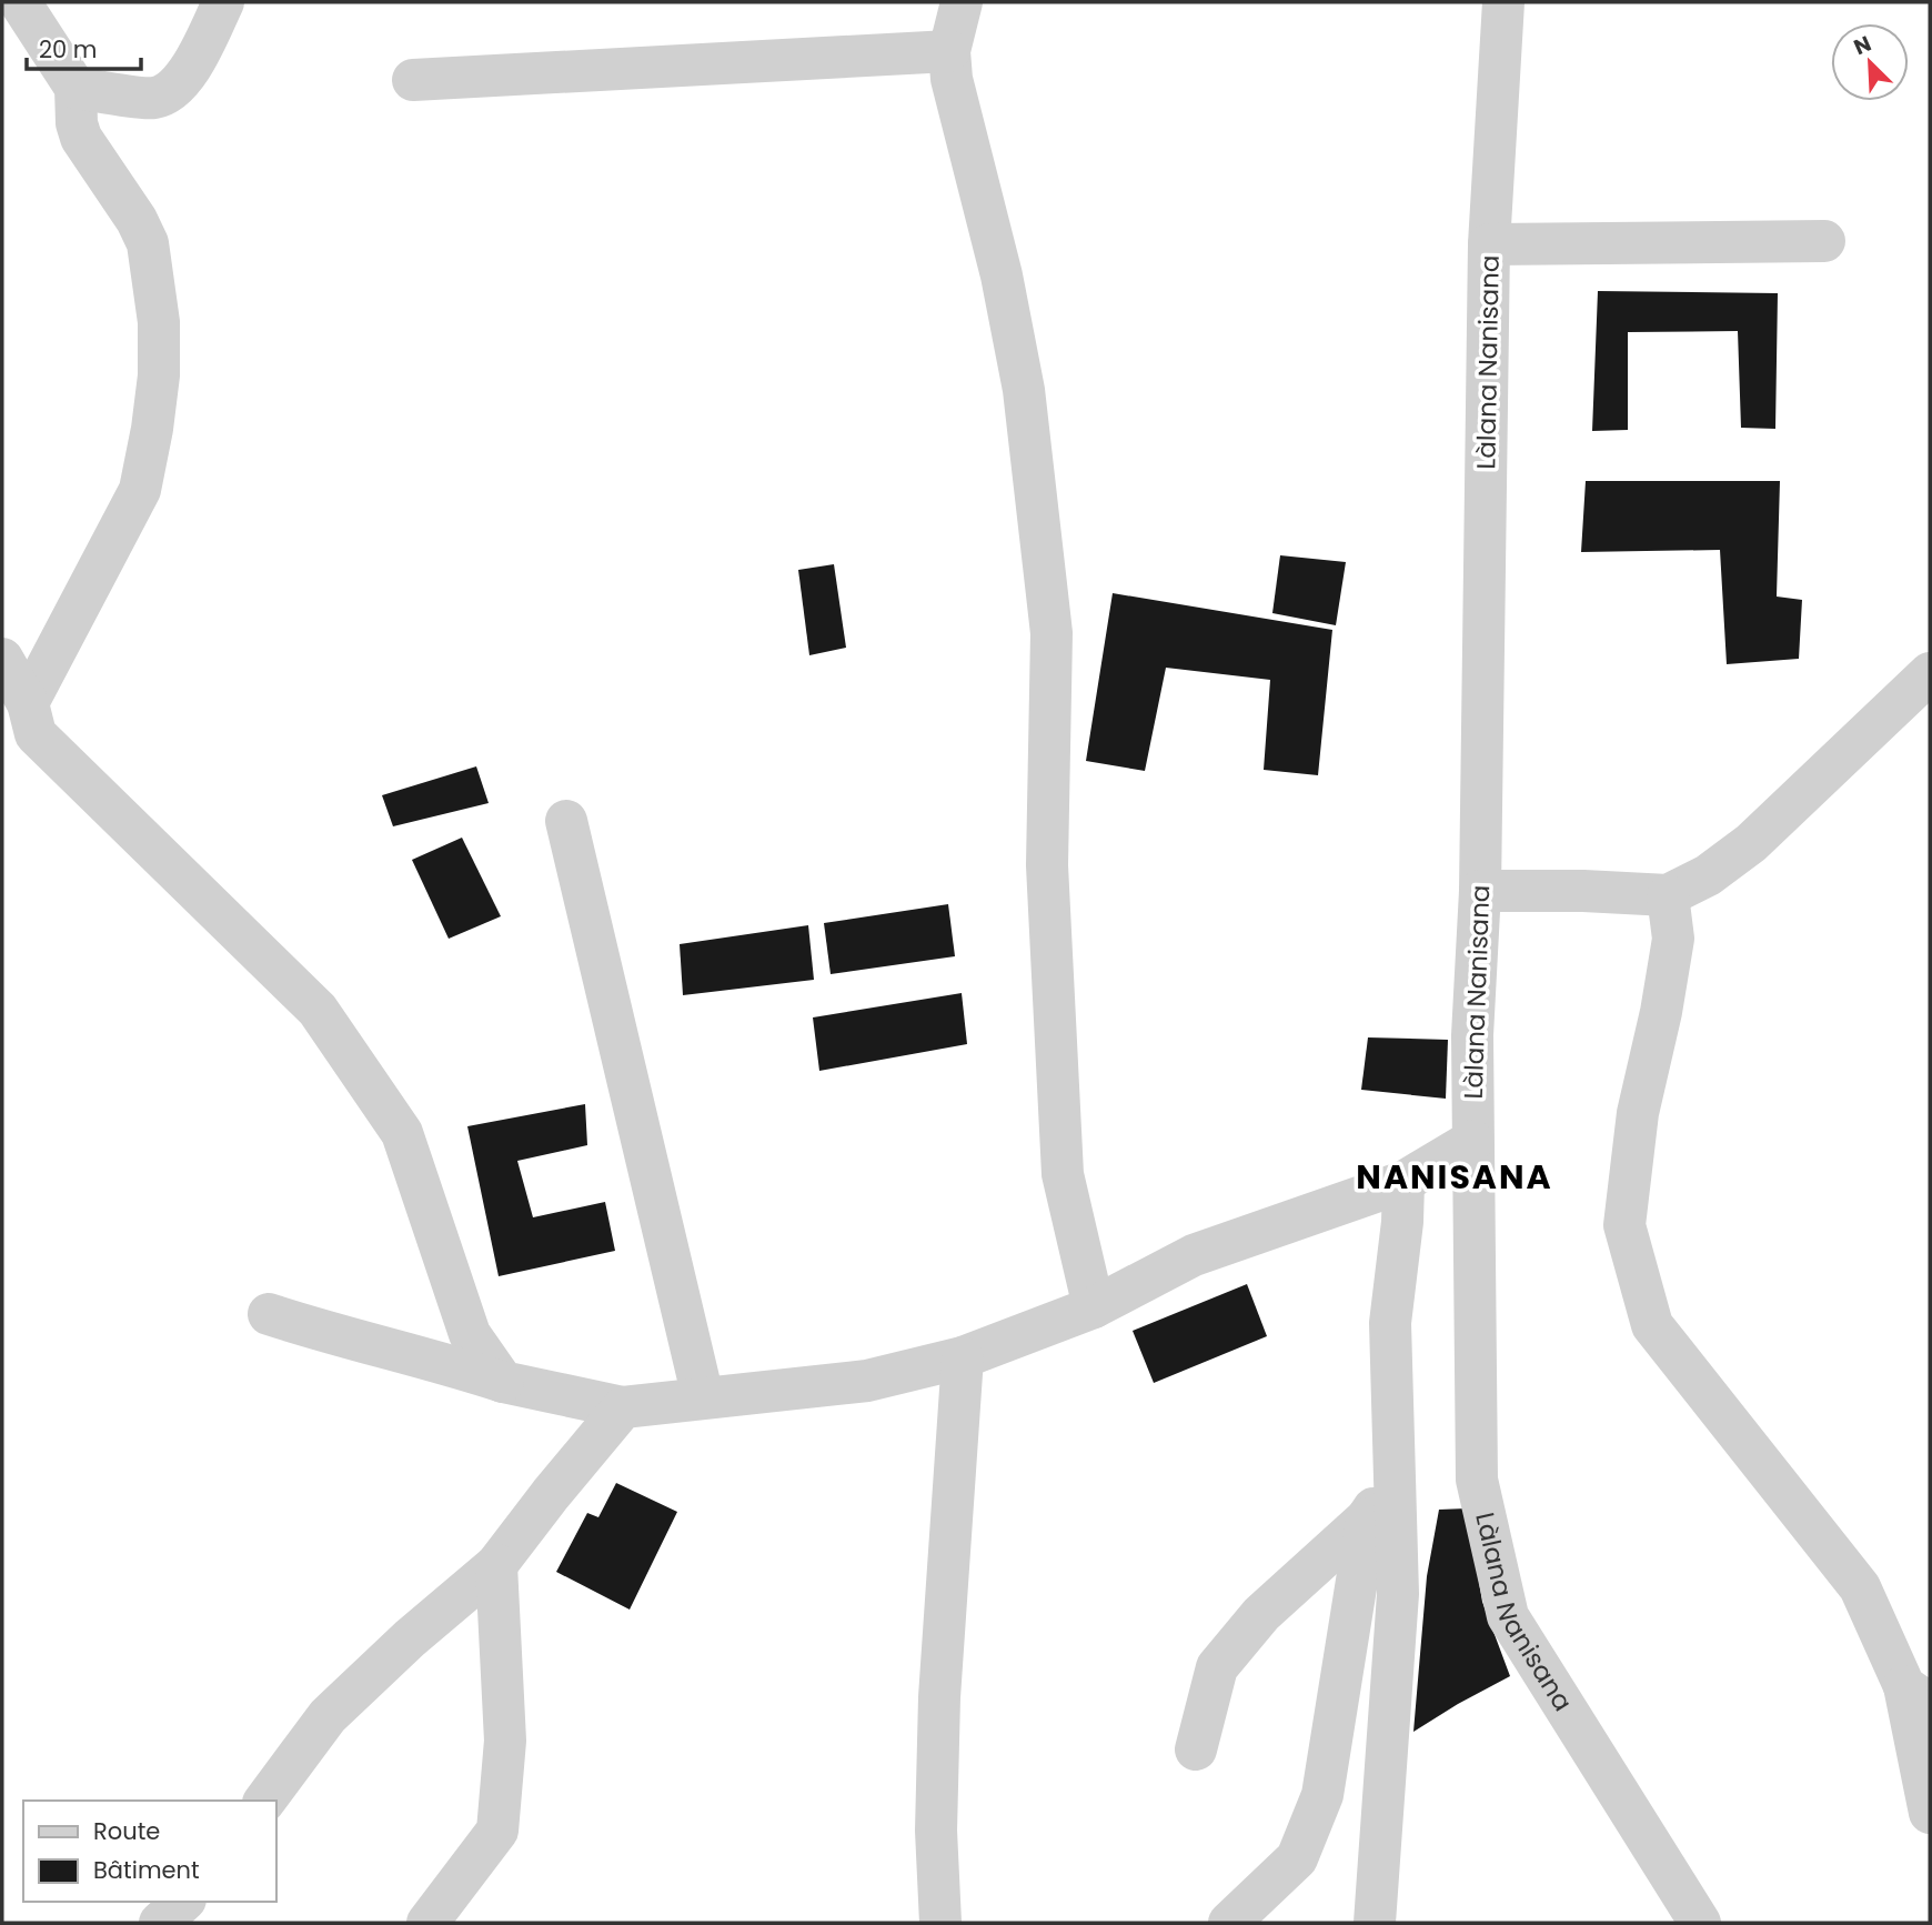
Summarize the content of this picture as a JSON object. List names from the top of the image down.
{
  "streets": {
    "street": ["Làlana Nanisana"]
  },
  "districts": ["NANISANA"],
  "legend": ["Route", "Bâtiment"],
  "scale_bar": "20 m",
  "north": "top left"
}
